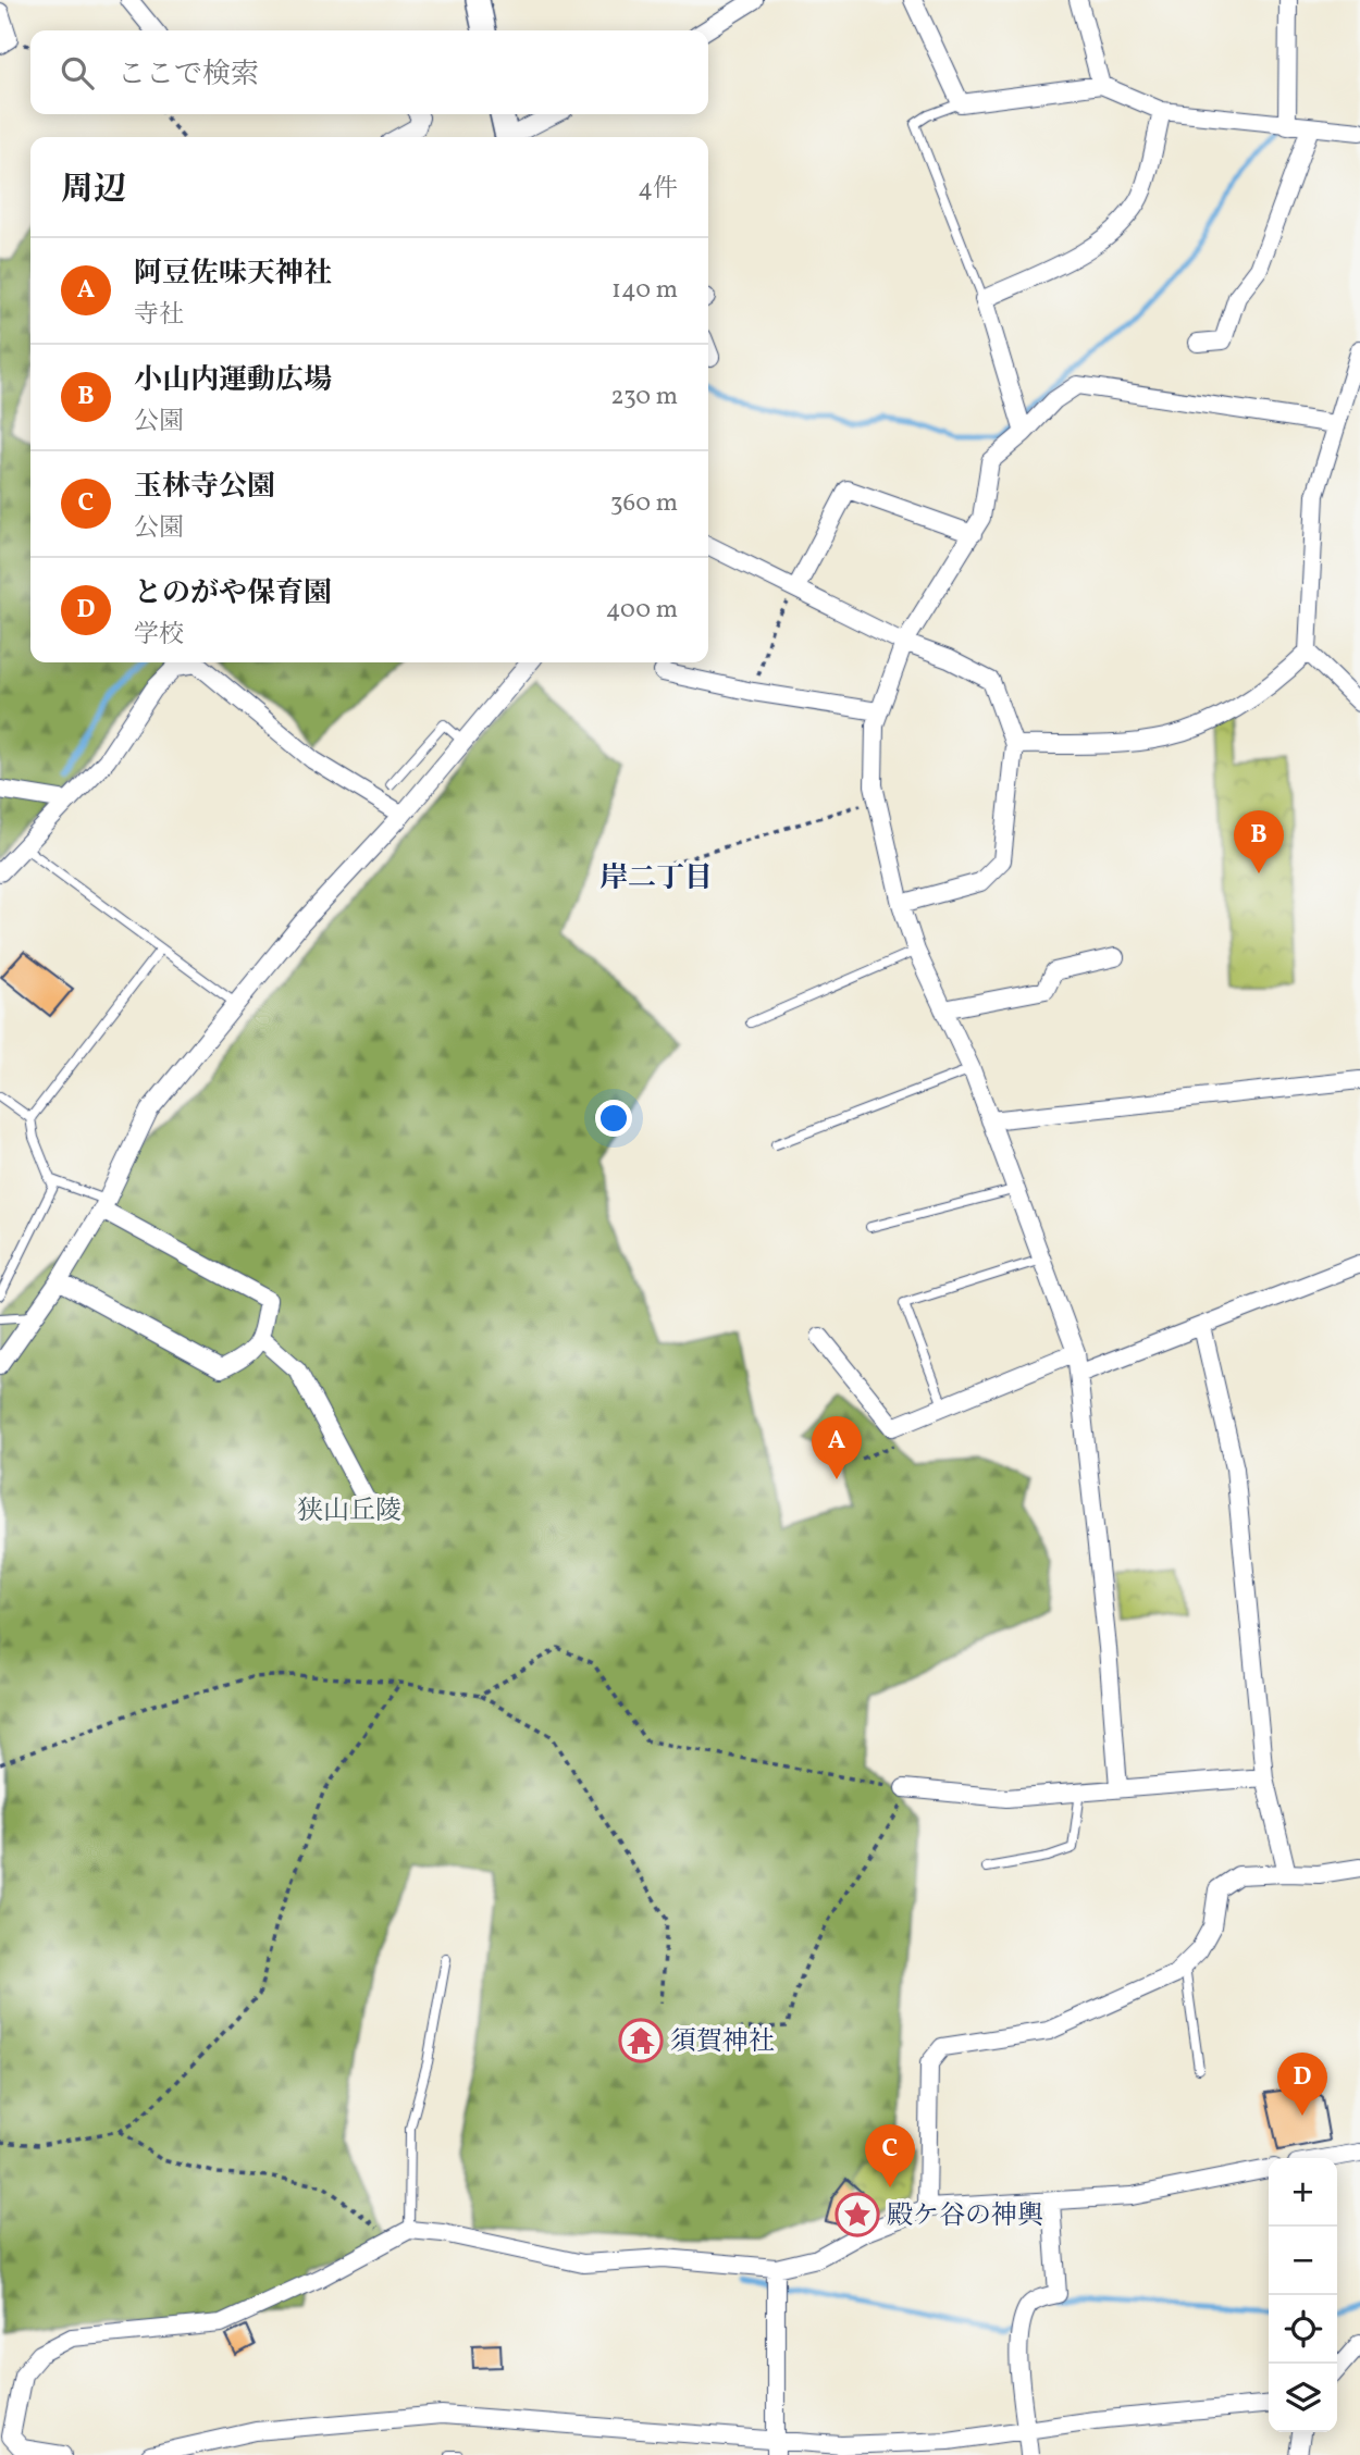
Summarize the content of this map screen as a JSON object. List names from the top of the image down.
{
  "districts": ["岸二丁目"],
  "parks": ["狭山丘陵"],
  "places": {
    "temple": ["須賀神社"],
    "place": ["殿ケ谷の神輿"]
  },
  "page": {
    "search": "ここで検索",
    "heading": ["周辺", "4件"],
    "list": [
      {
        "mark": "A",
        "name": "阿豆佐味天神社",
        "note": "寺社",
        "value": "140 m"
      },
      {
        "mark": "B",
        "name": "小山内運動広場",
        "note": "公園",
        "value": "230 m"
      },
      {
        "mark": "C",
        "name": "玉林寺公園",
        "note": "公園",
        "value": "360 m"
      },
      {
        "mark": "D",
        "name": "とのがや保育園",
        "note": "学校",
        "value": "400 m"
      }
    ],
    "pins": [
      "B",
      "A",
      "D",
      "C"
    ],
    "map_buttons": ["+", "−"]
  }
}
